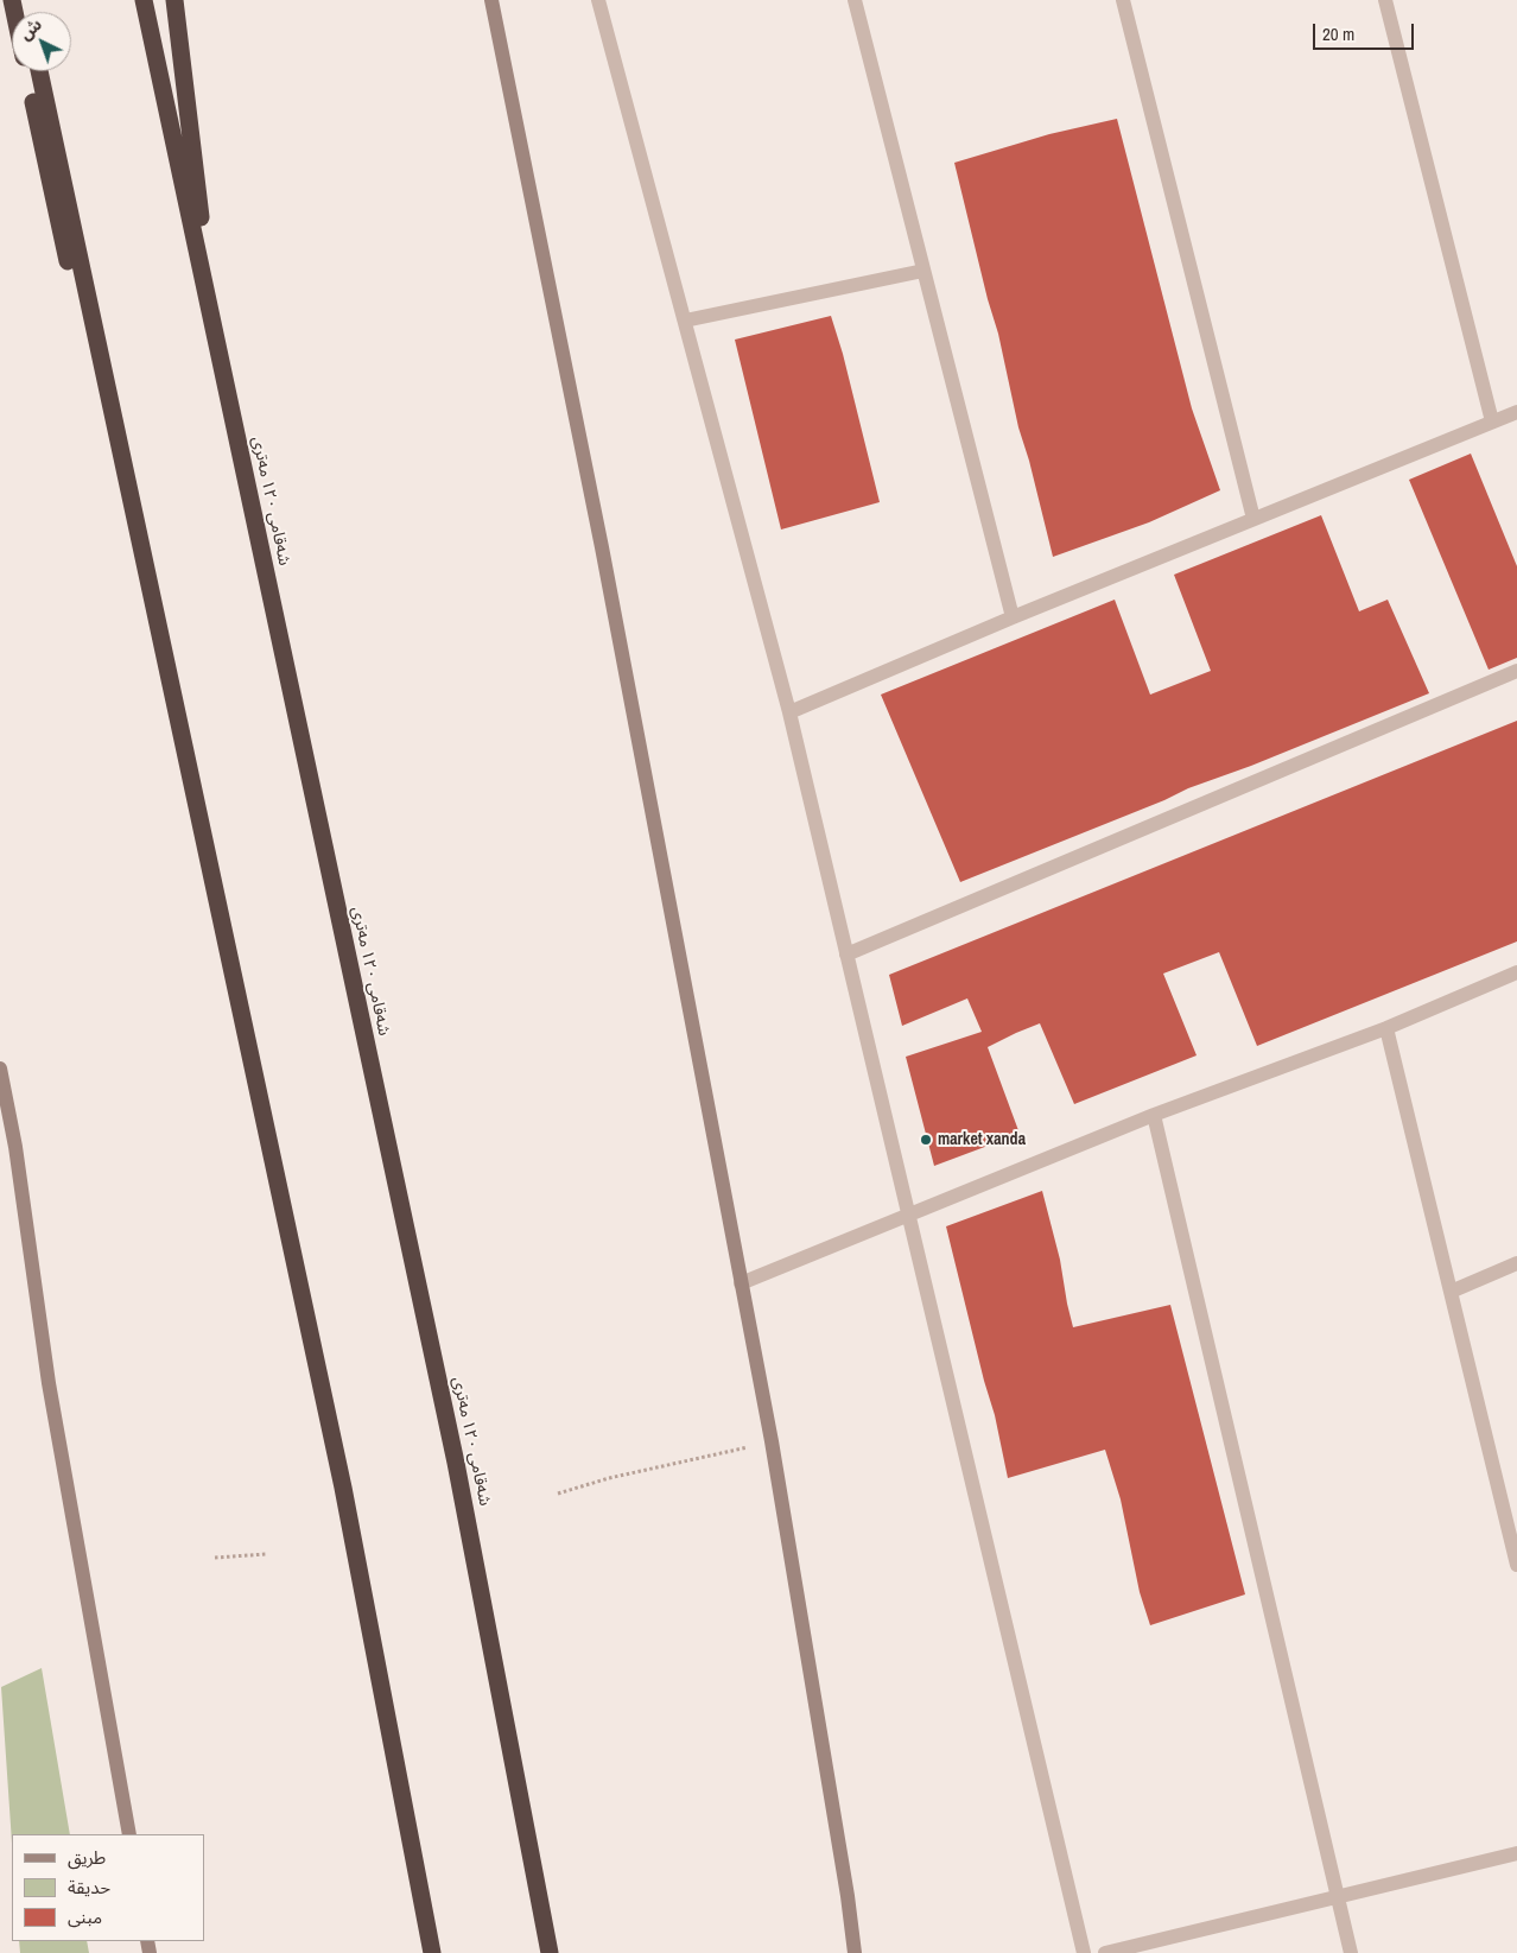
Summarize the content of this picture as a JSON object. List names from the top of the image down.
{
  "streets": {
    "highway": ["شەقامی ١٢٠ مەتری"]
  },
  "places": ["market xanda"],
  "legend": ["طريق", "حديقة", "مبنى"],
  "scale_bar": "20 m",
  "north": "top left"
}
